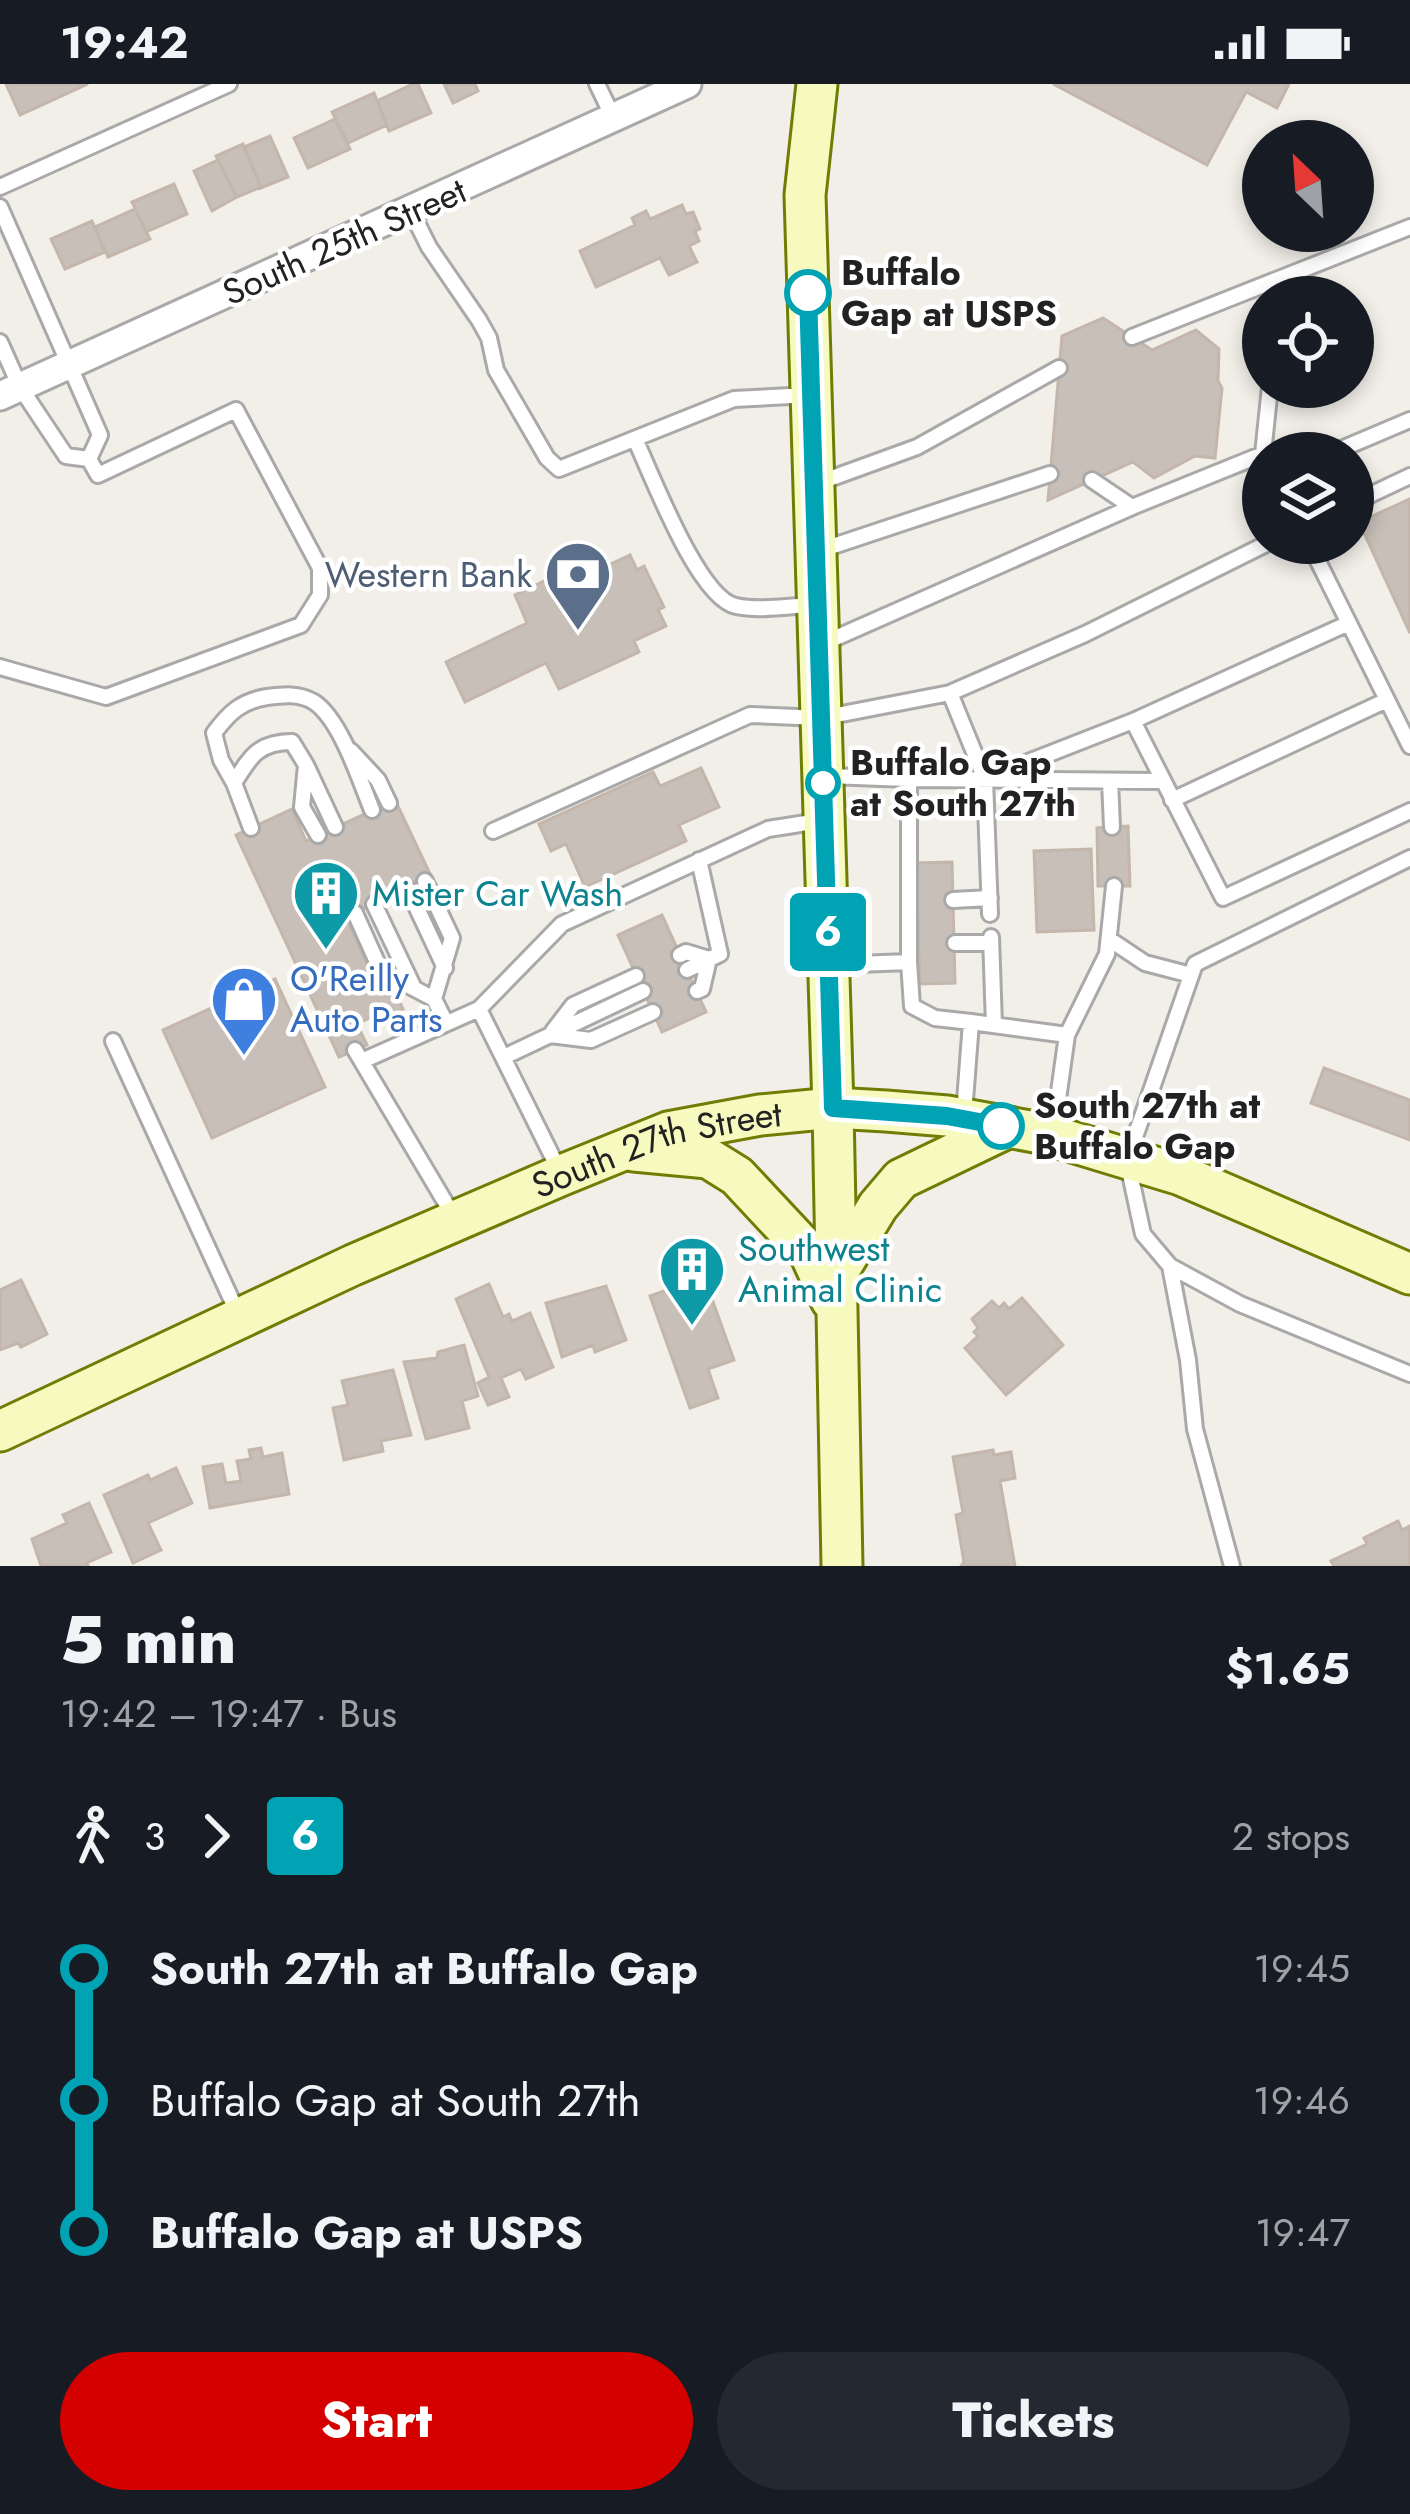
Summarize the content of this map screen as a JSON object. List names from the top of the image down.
{
  "streets": {
    "main road": ["South 27th Street"],
    "street": ["South 25th Street"]
  },
  "places": {
    "other": ["Buffalo Gap at USPS", "Buffalo Gap at South 27th", "South 27th at Buffalo Gap"],
    "bank": ["Western Bank"],
    "building": ["Mister Car Wash", "Southwest Animal Clinic"],
    "shop": ["O'Reilly Auto Parts"]
  },
  "lines": ["bus line 6"],
  "north": "top left",
  "page": {
    "status": "19:42",
    "on_map": "6",
    "heading": ["5 min", "19:42 – 19:47 · Bus", "$1.65"],
    "legs": ["3", "6", "2 stops"],
    "list": [
      {
        "name": "South 27th at Buffalo Gap",
        "value": "19:45"
      },
      {
        "name": "Buffalo Gap at South 27th",
        "value": "19:46"
      },
      {
        "name": "Buffalo Gap at USPS",
        "value": "19:47"
      }
    ],
    "buttons": ["Start", "Tickets"]
  }
}
